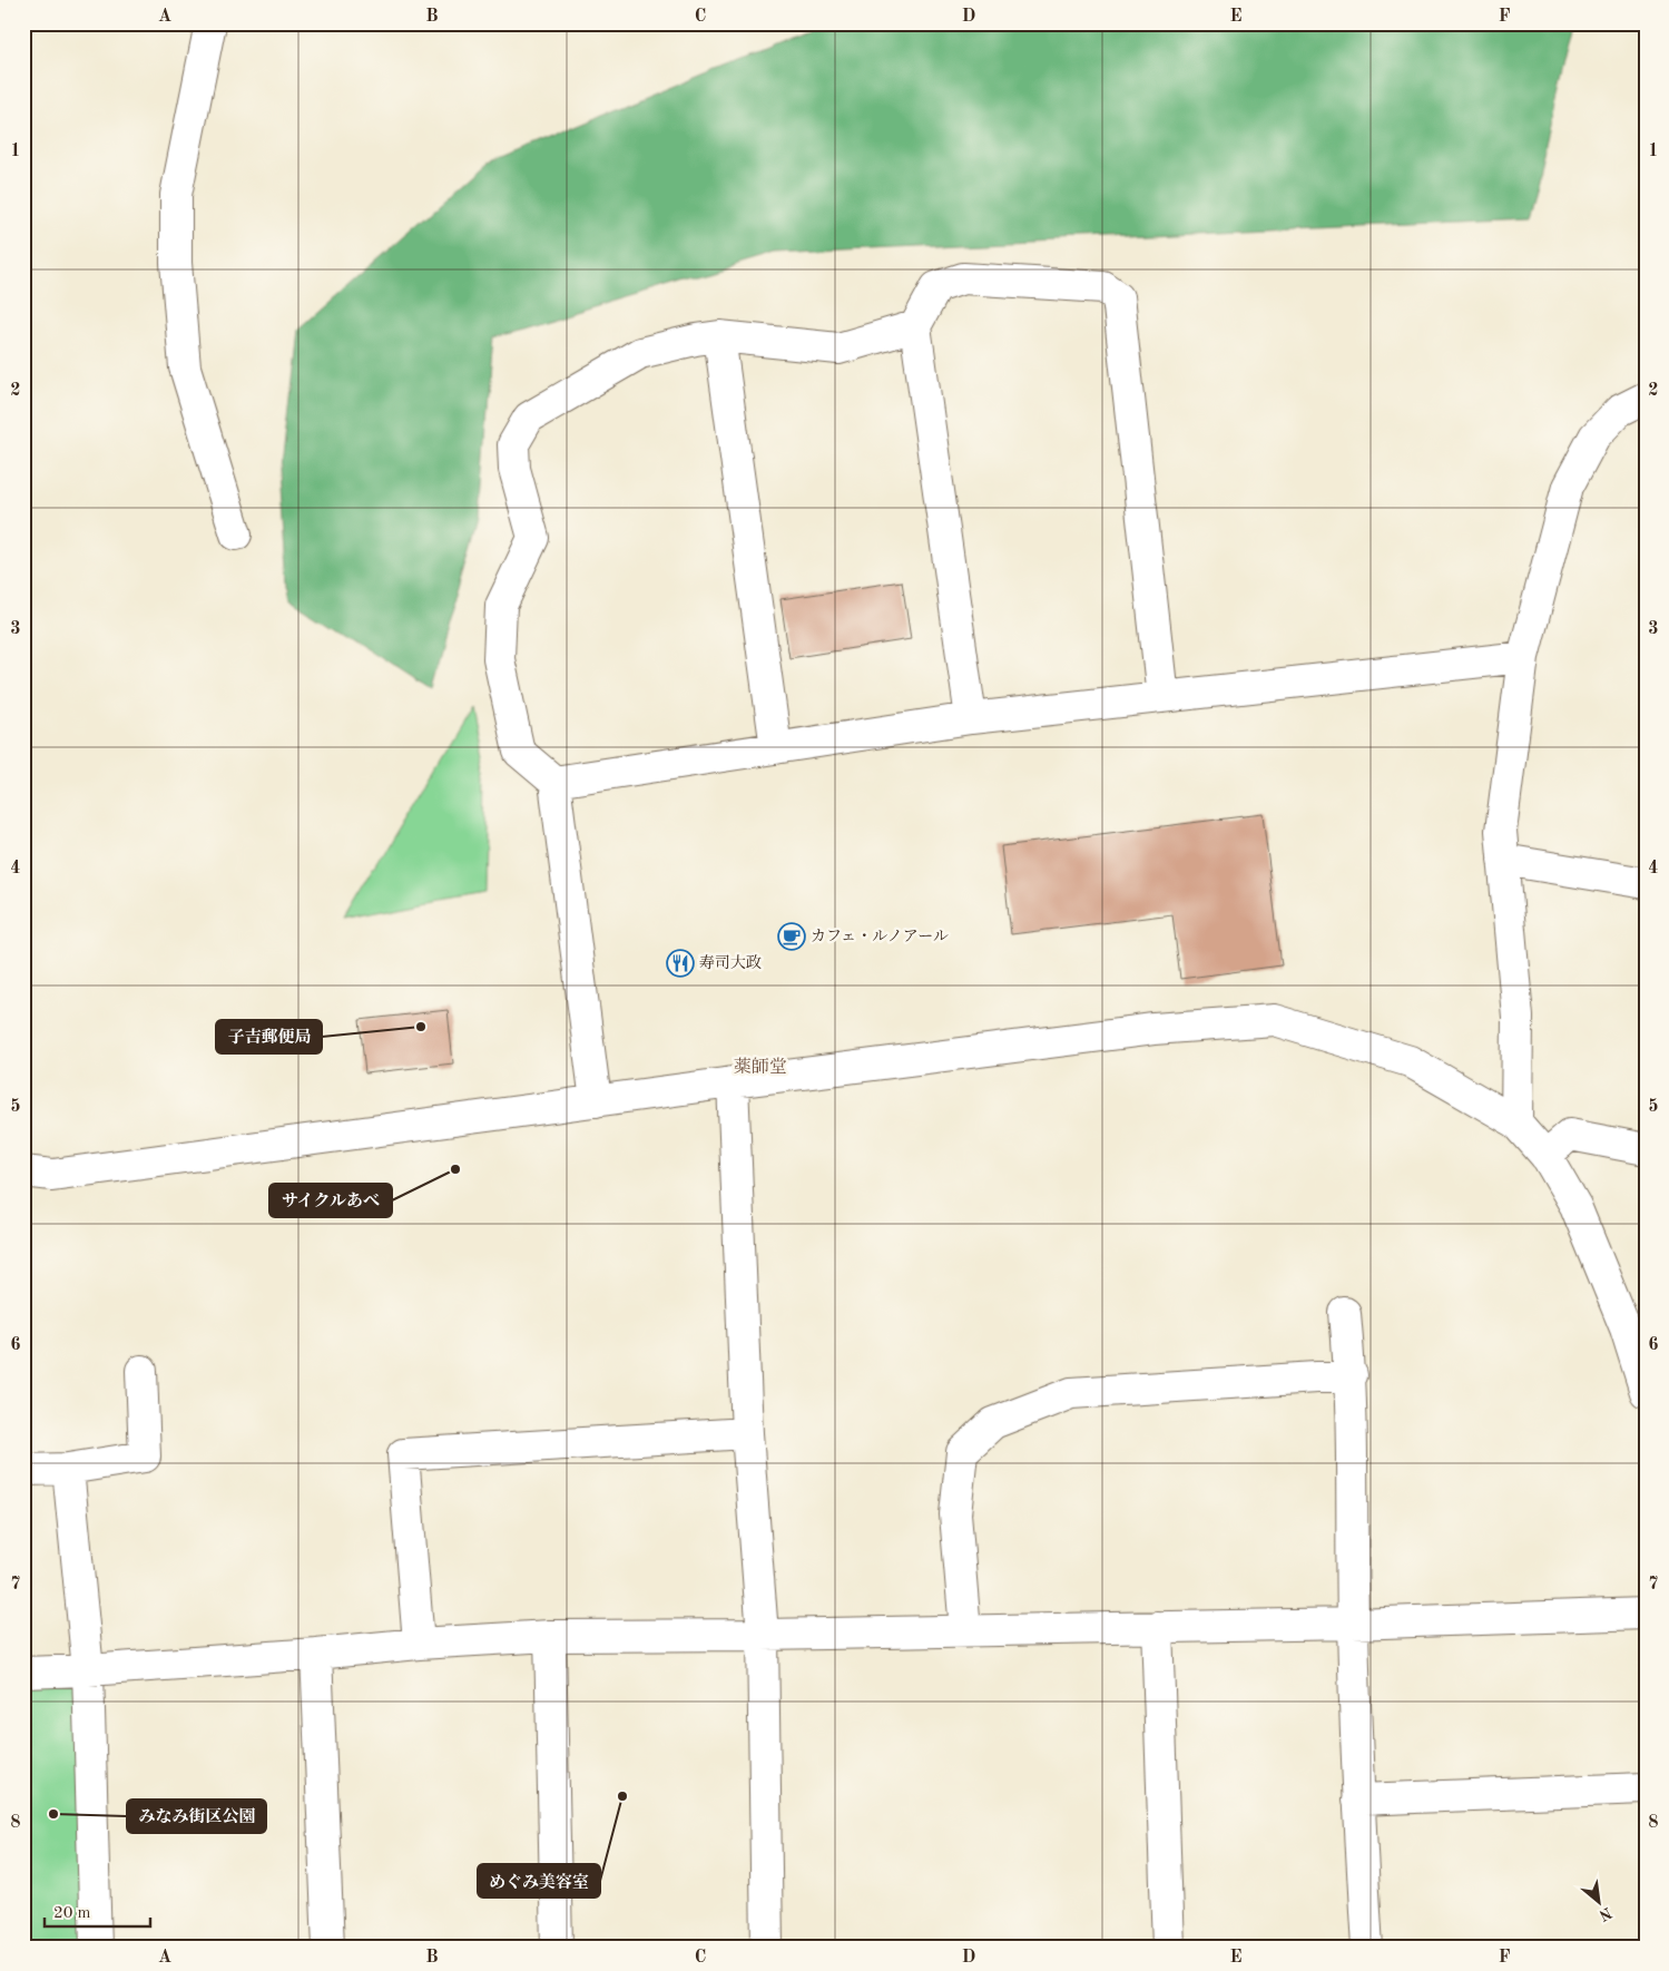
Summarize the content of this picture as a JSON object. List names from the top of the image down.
{
  "districts": ["薬師堂"],
  "places": {
    "cafe": ["カフェ・ルノアール"],
    "restaurant": ["寿司大政"],
    "other": [
      "子吉郵便局",
      "サイクルあべ",
      "めぐみ美容室",
      "みなみ街区公園"
    ]
  },
  "scale_bar": "20 m",
  "north": "bottom right",
  "grid": {
    "columns": [
      "A",
      "B",
      "C",
      "D",
      "E",
      "F"
    ],
    "rows": [
      "1",
      "2",
      "3",
      "4",
      "5",
      "6",
      "7",
      "8"
    ]
  }
}
